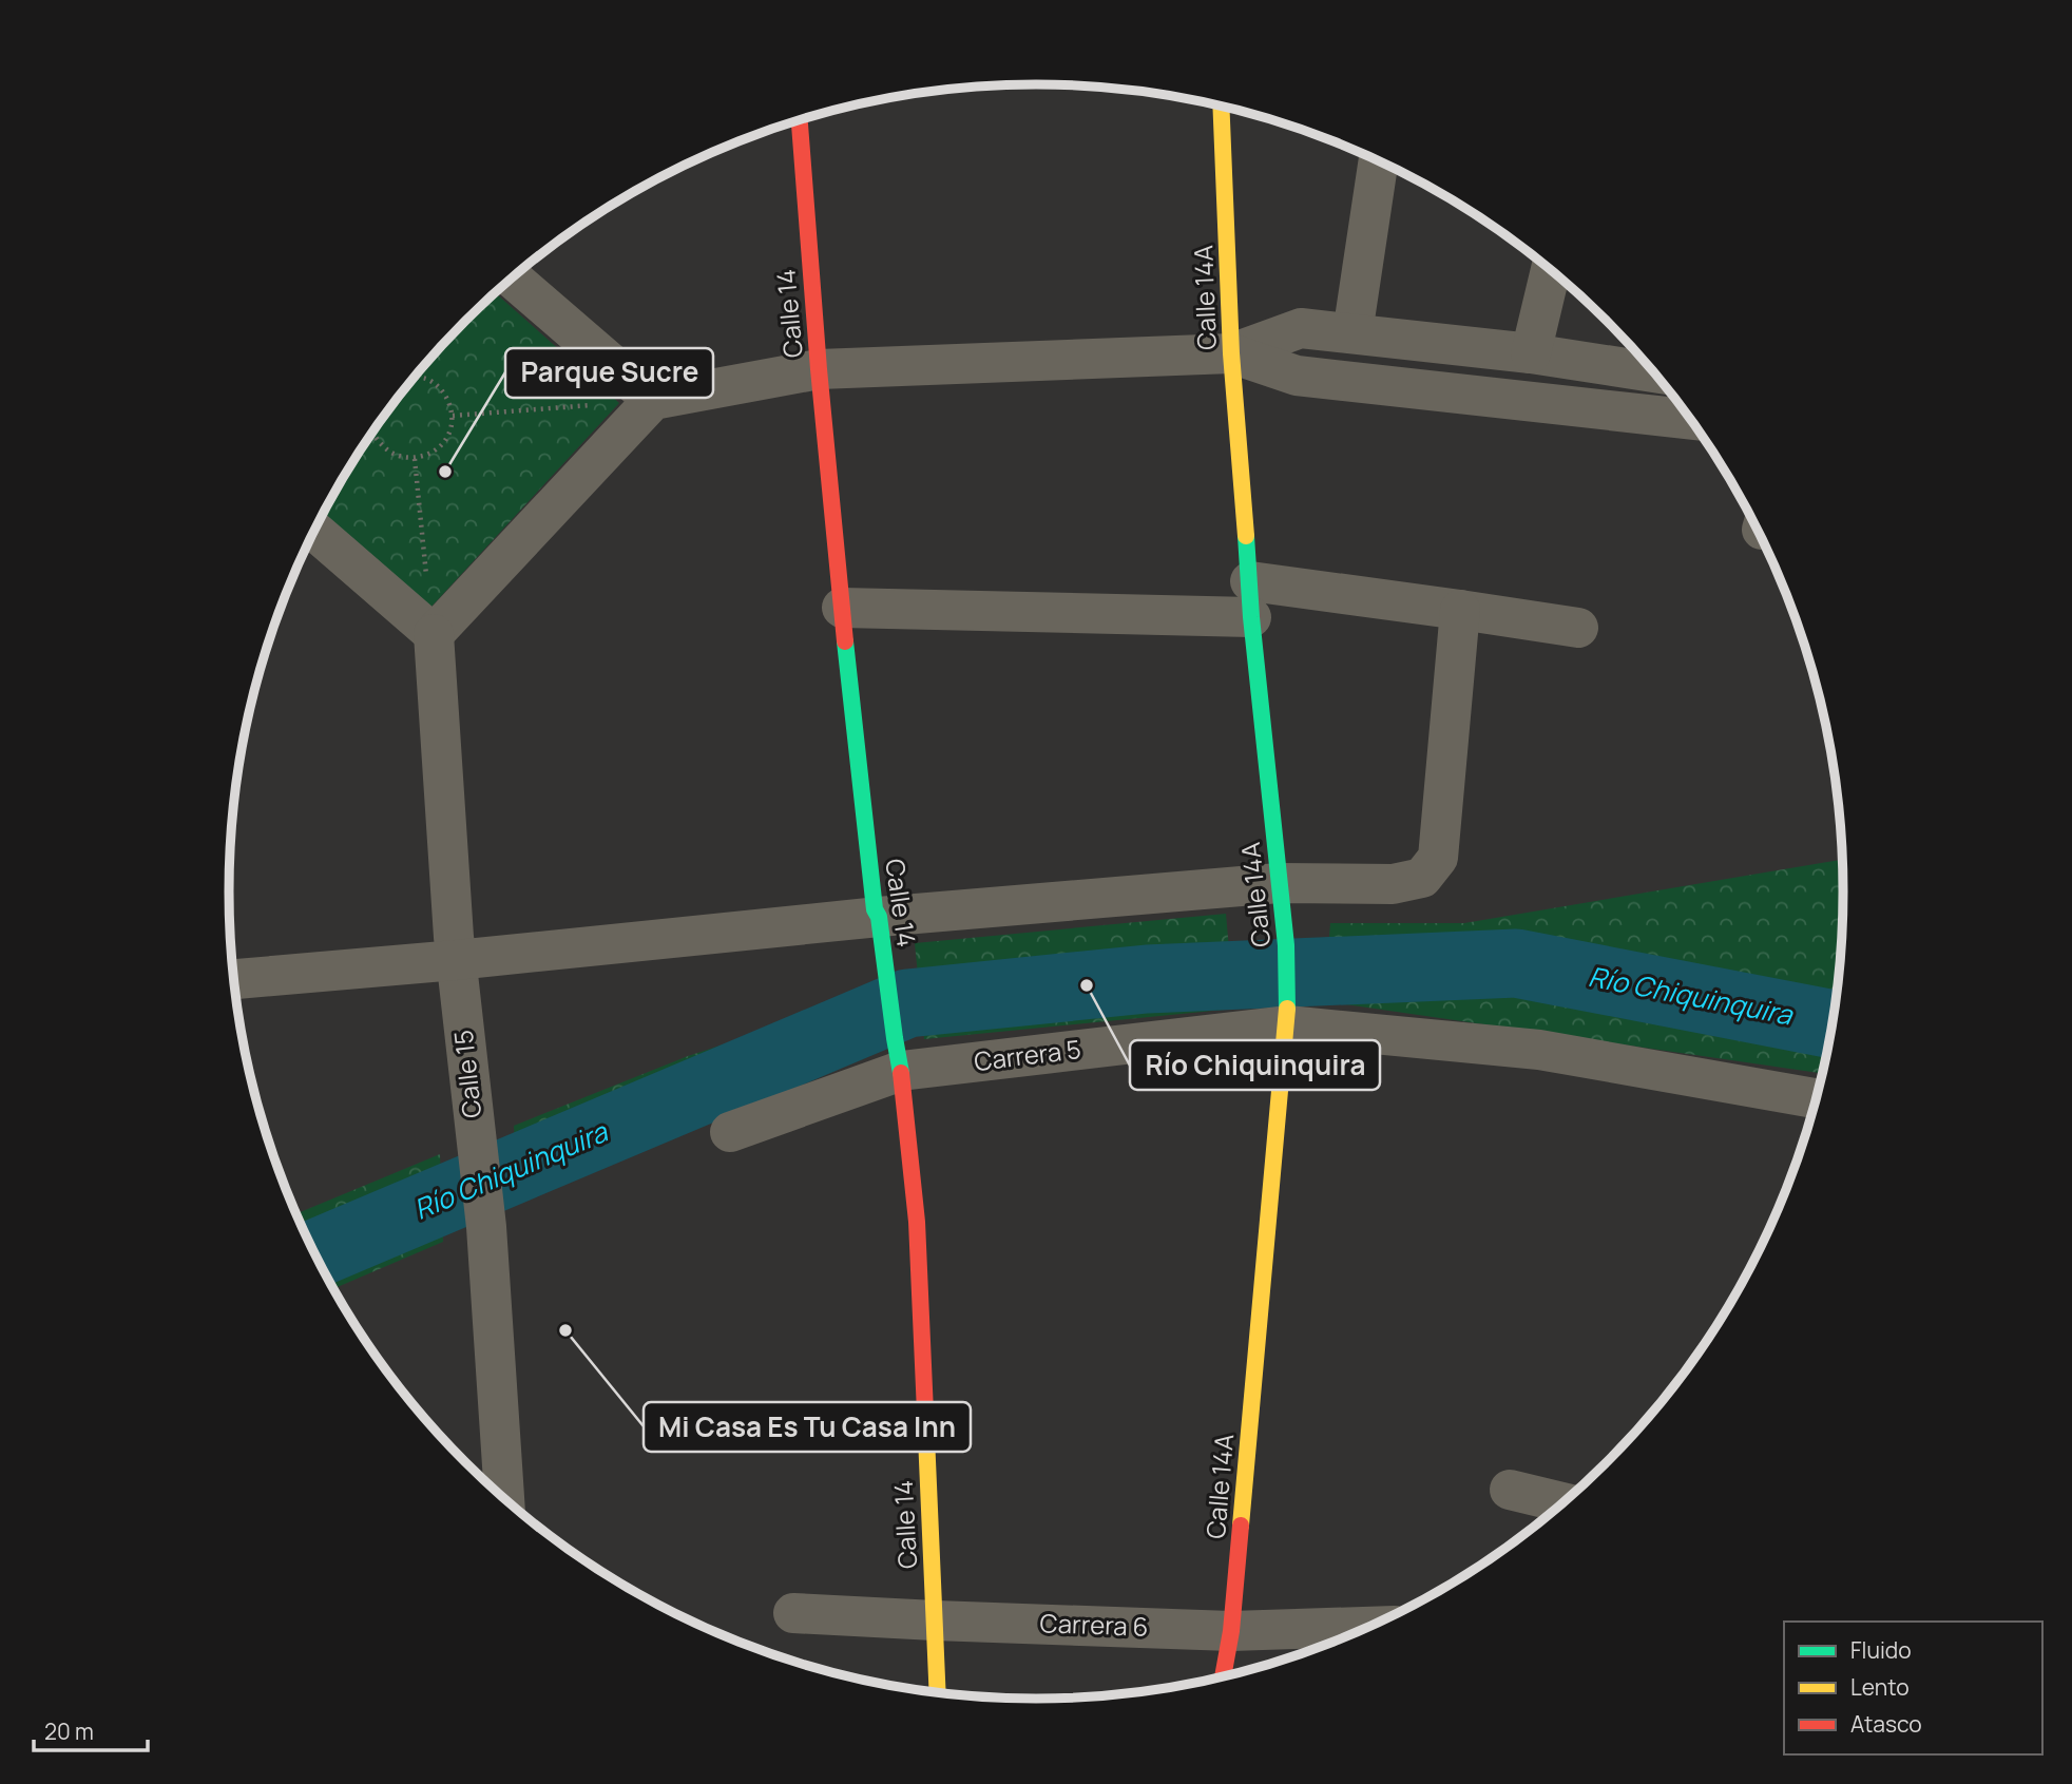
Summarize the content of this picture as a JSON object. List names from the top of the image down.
{
  "streets": {
    "street": [
      "Calle 14A",
      "Calle 14",
      "Carrera 5",
      "Calle 15",
      "Carrera 6"
    ]
  },
  "crossings": [
    ["Calle 14A", "Carrera 5"],
    ["Calle 14A", "Carrera 6"],
    ["Calle 14", "Carrera 5"],
    ["Calle 14", "Carrera 6"]
  ],
  "water": ["Río Chiquinquira"],
  "places": ["Parque Sucre", "Río Chiquinquira", "Mi Casa Es Tu Casa Inn"],
  "legend": ["Fluido", "Lento", "Atasco"],
  "scale_bar": "20 m"
}
